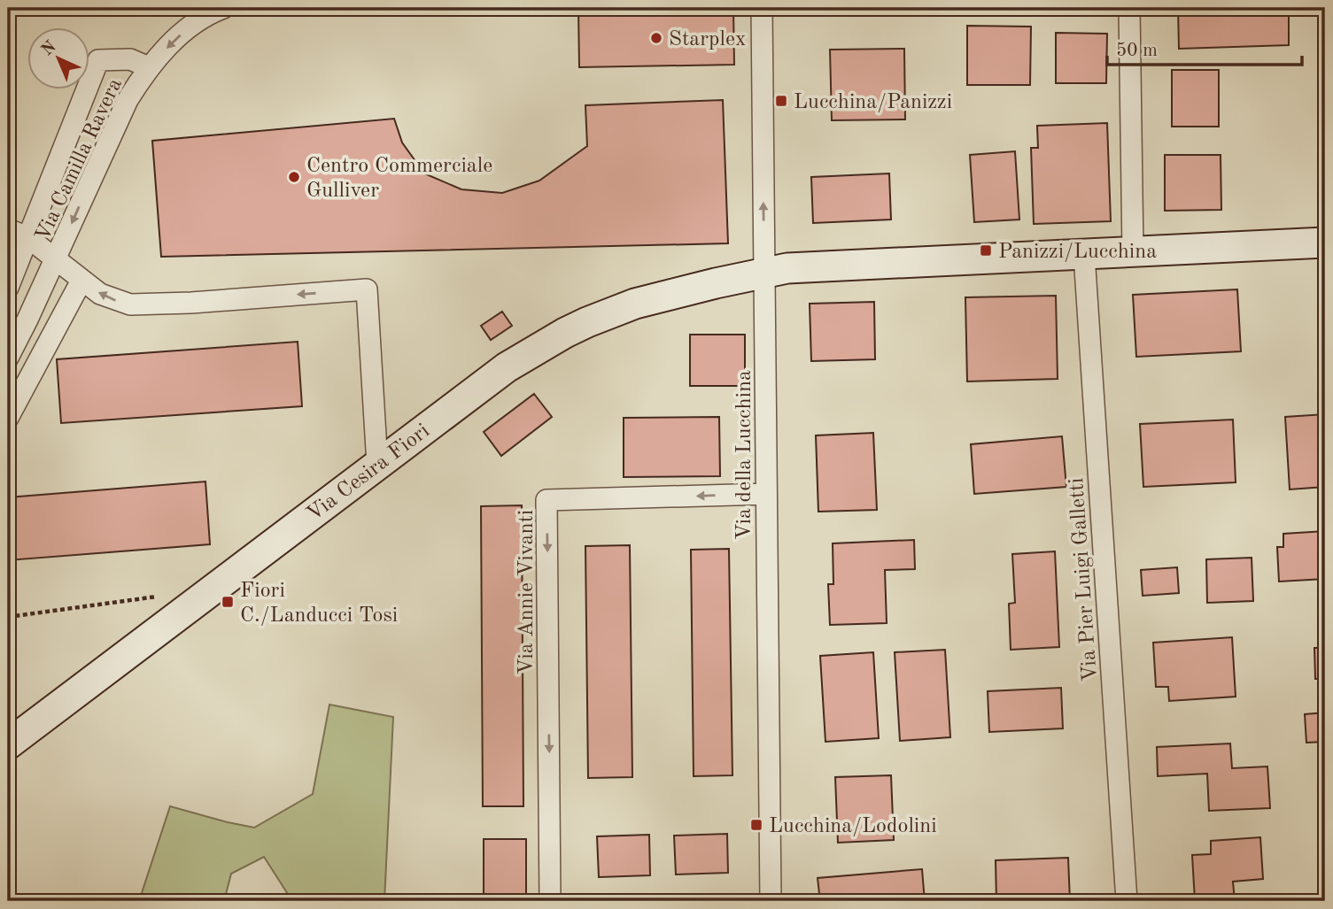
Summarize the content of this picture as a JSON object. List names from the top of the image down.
{
  "streets": {
    "street": [
      "Via Camilla Ravera",
      "Via della Lucchina",
      "Via Cesira Fiori",
      "Via Pier Luigi Galletti",
      "Via Annie Vivanti"
    ]
  },
  "crossings": [
    ["Via della Lucchina", "Via Cesira Fiori"],
    ["Via della Lucchina", "Via Annie Vivanti"],
    ["Via Cesira Fiori", "Via Pier Luigi Galletti"]
  ],
  "one_way": ["Via Camilla Ravera"],
  "places": {
    "other": ["Starplex", "Centro Commerciale Gulliver"],
    "transit": [
      "Lucchina/Panizzi",
      "Panizzi/Lucchina",
      "Fiori C./Landucci Tosi",
      "Lucchina/Lodolini"
    ]
  },
  "scale_bar": "50 m",
  "north": "top left"
}
